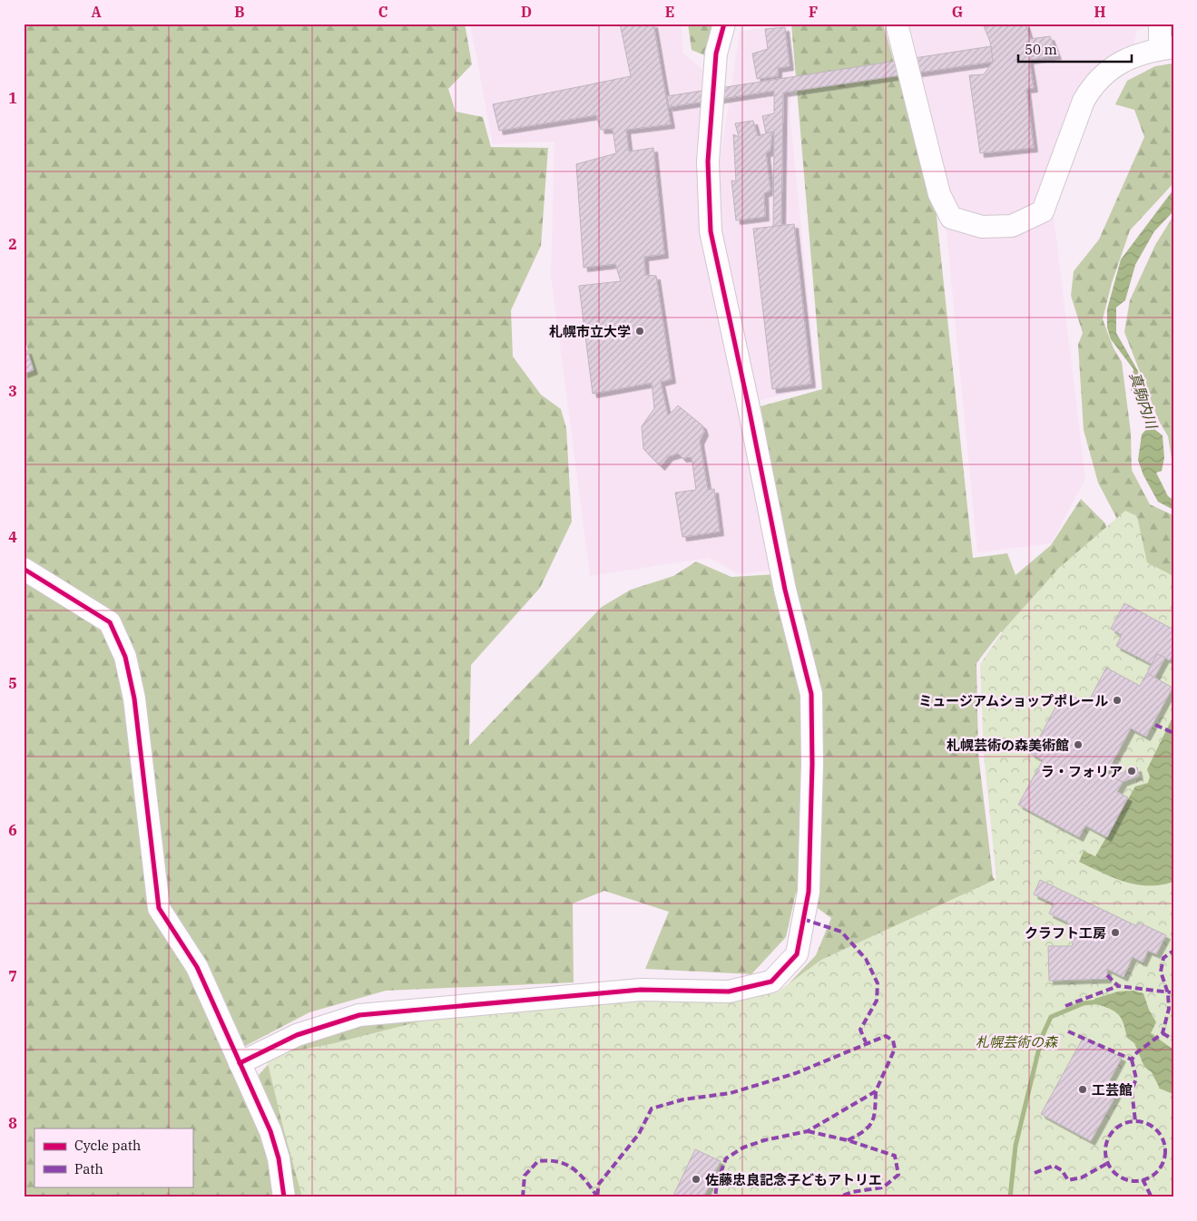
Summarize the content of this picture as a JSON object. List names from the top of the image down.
{
  "water": ["真駒内川"],
  "parks": ["札幌芸術の森"],
  "places": [
    "札幌市立大学",
    "ミュージアムショップポレール",
    "札幌芸術の森美術館",
    "ラ・フォリア",
    "クラフト工房",
    "工芸館",
    "佐藤忠良記念子どもアトリエ"
  ],
  "legend": ["Cycle path", "Path"],
  "scale_bar": "50 m",
  "grid": {
    "columns": [
      "A",
      "B",
      "C",
      "D",
      "E",
      "F",
      "G",
      "H"
    ],
    "rows": [
      "1",
      "2",
      "3",
      "4",
      "5",
      "6",
      "7",
      "8"
    ]
  }
}
